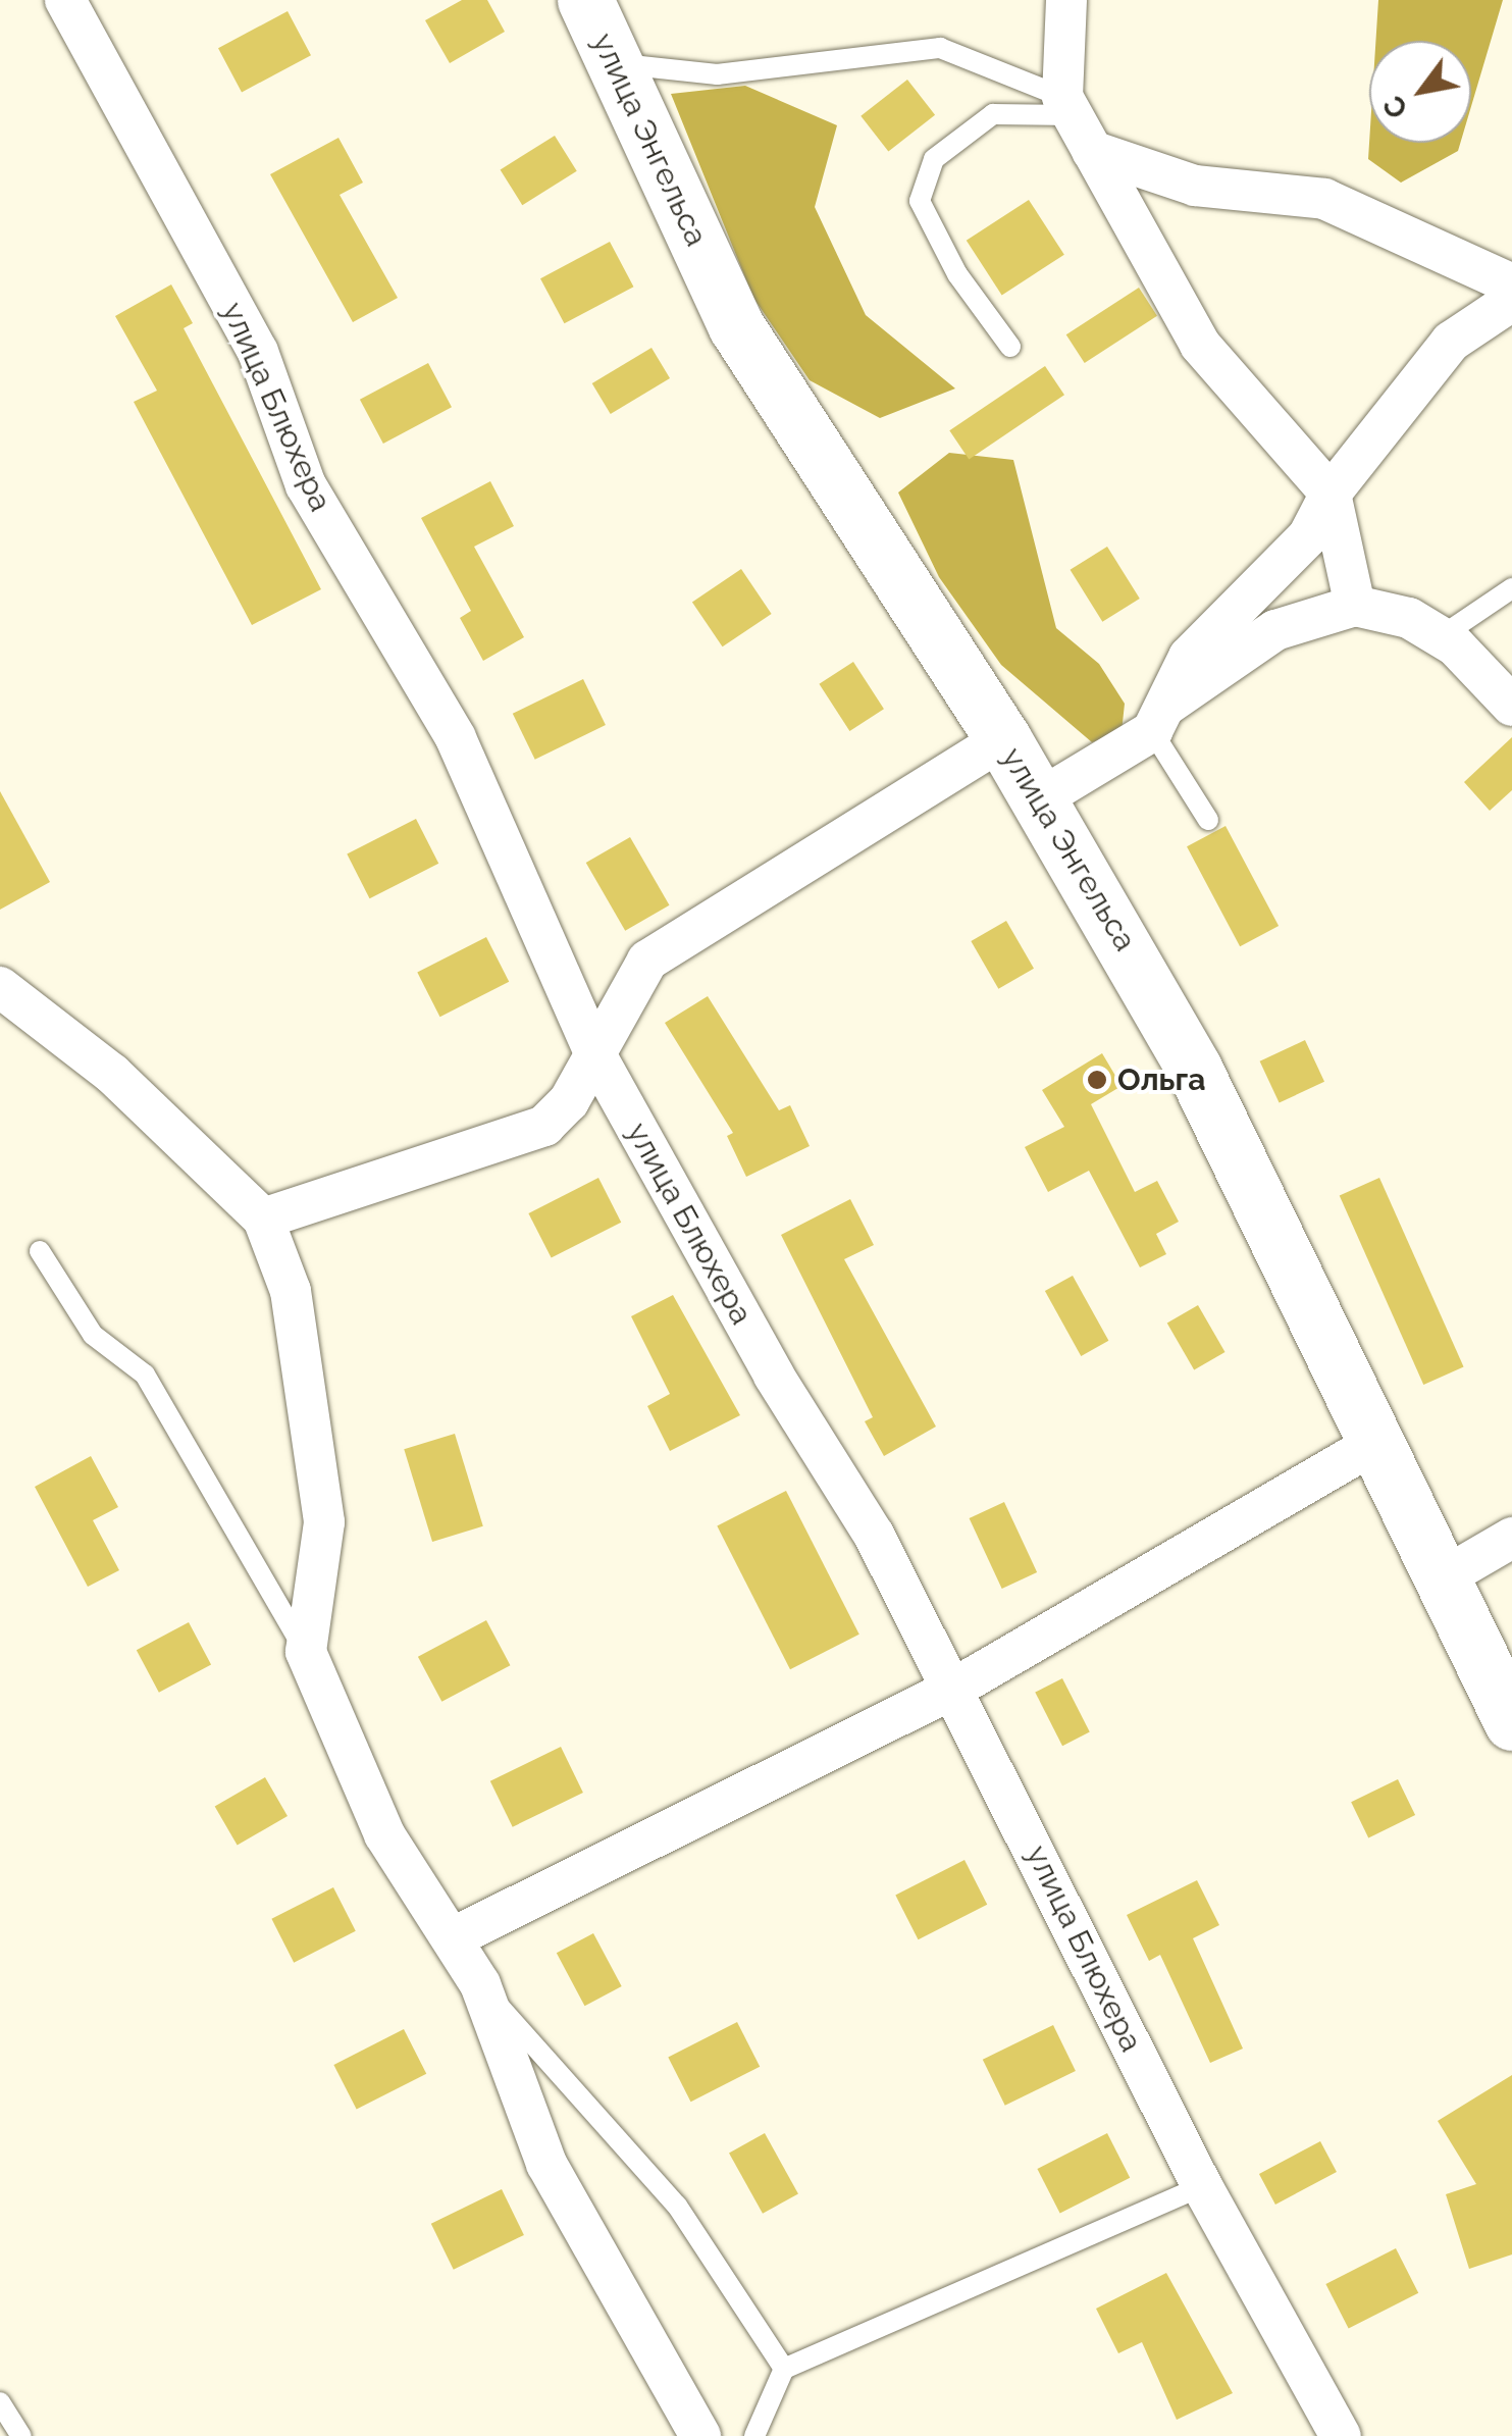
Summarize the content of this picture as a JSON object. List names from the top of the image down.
{
  "streets": {
    "main road": ["улица Энгельса"],
    "street": ["улица Блюхера"]
  },
  "places": ["Ольга"],
  "north": "bottom left"
}
